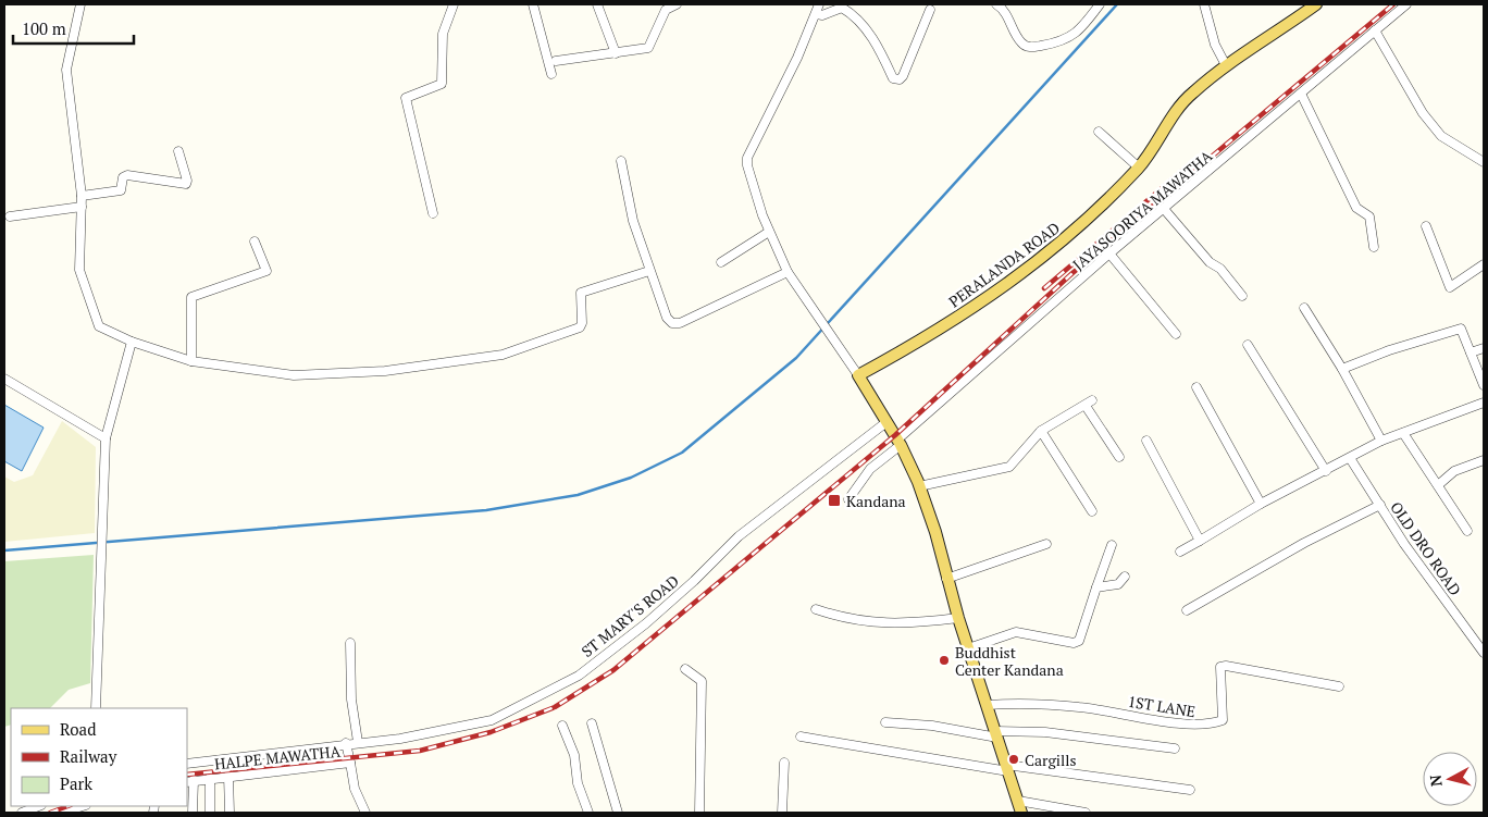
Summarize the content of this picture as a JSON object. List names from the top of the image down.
{
  "streets": {
    "main road": ["PERALANDA ROAD"],
    "street": [
      "JAYASOORIYA MAWATHA",
      "OLD DRO ROAD",
      "ST MARY'S ROAD",
      "1ST LANE",
      "HALPE MAWATHA"
    ]
  },
  "places": {
    "transit": ["Kandana"],
    "other": ["Buddhist Center Kandana", "Cargills"]
  },
  "legend": ["Road", "Railway", "Park"],
  "scale_bar": "100 m",
  "north": "left"
}
